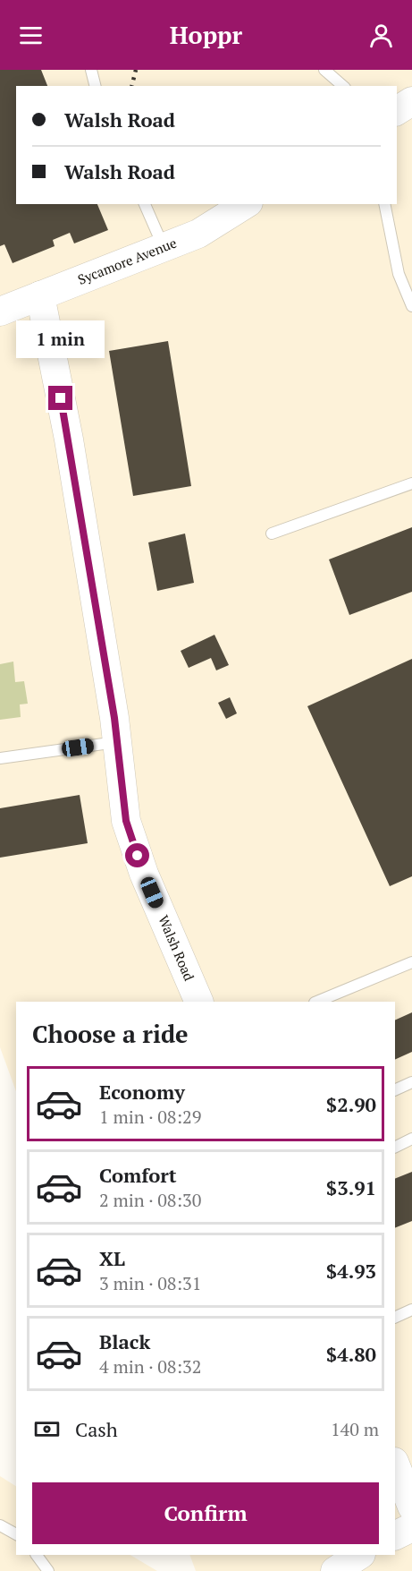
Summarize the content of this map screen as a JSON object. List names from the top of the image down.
{
  "streets": {
    "street": ["Sycamore Avenue", "Walsh Road"]
  },
  "crossings": [
    ["Sycamore Avenue", "Walsh Road"]
  ],
  "page": {
    "header": "Hoppr",
    "banner": ["Walsh Road", "Walsh Road"],
    "bubble": "1 min",
    "heading": "Choose a ride",
    "list": [
      {
        "name": "Economy",
        "note": "1 min · 08:29",
        "value": "$2.90"
      },
      {
        "name": "Comfort",
        "note": "2 min · 08:30",
        "value": "$3.91"
      },
      {
        "name": "XL",
        "note": "3 min · 08:31",
        "value": "$4.93"
      },
      {
        "name": "Black",
        "note": "4 min · 08:32",
        "value": "$4.80"
      }
    ],
    "pay": ["Cash", "140 m"],
    "buttons": "Confirm"
  }
}
